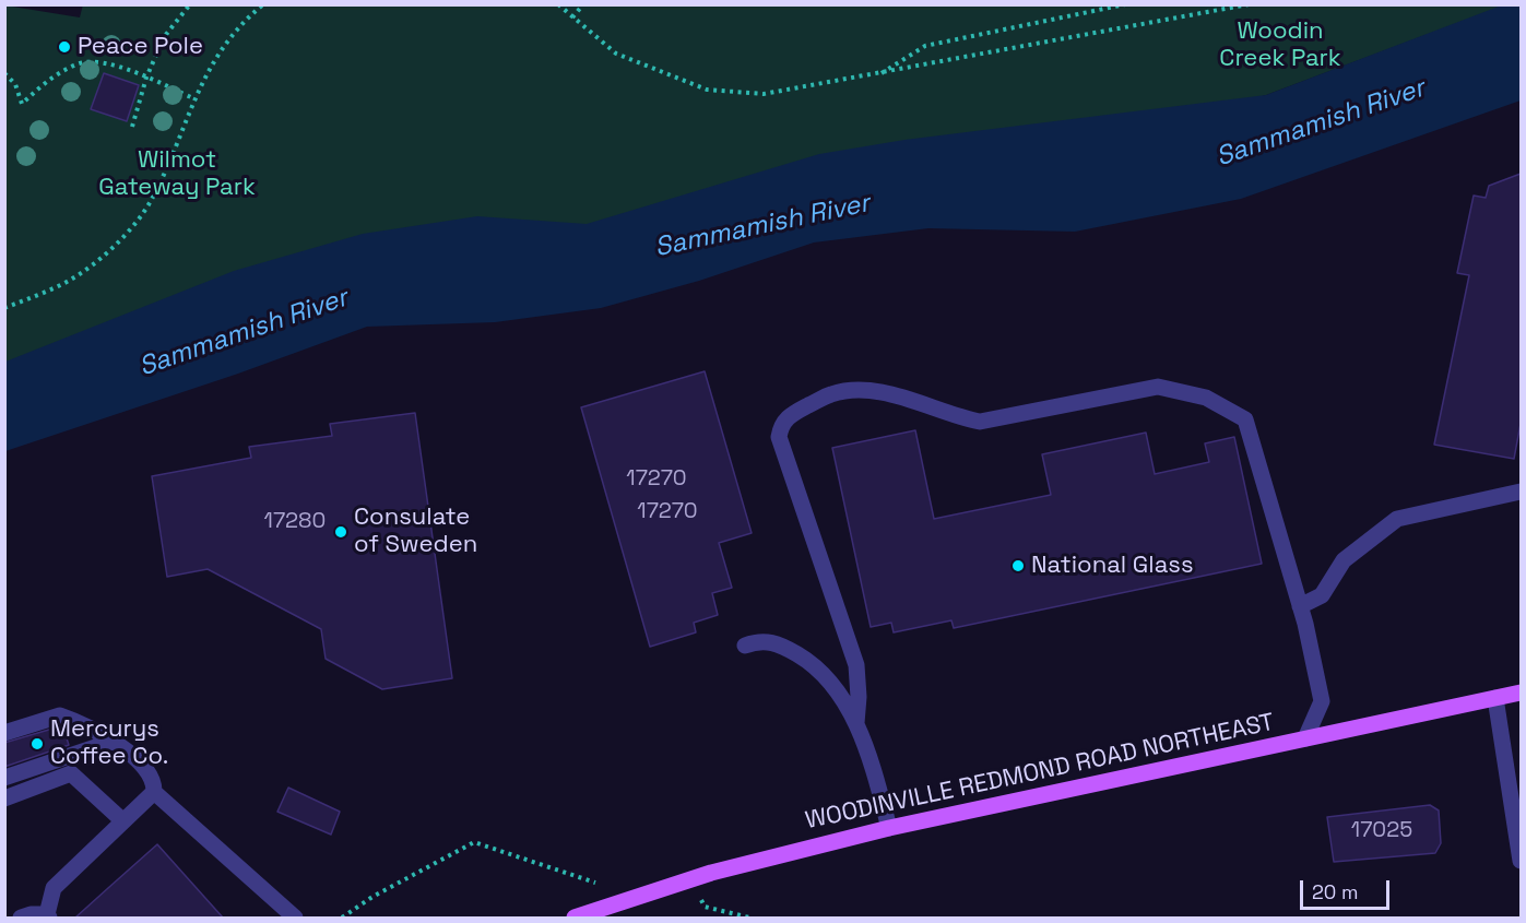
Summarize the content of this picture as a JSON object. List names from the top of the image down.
{
  "streets": {
    "main road": ["WOODINVILLE REDMOND ROAD NORTHEAST"]
  },
  "water": ["Sammamish River"],
  "parks": ["Woodin Creek Park", "Wilmot Gateway Park"],
  "places": [
    "Peace Pole",
    "Consulate of Sweden",
    "National Glass",
    "Mercurys Coffee Co."
  ],
  "house_numbers": [
    "17270",
    "17270",
    "17280",
    "17025"
  ],
  "scale_bar": "20 m"
}
